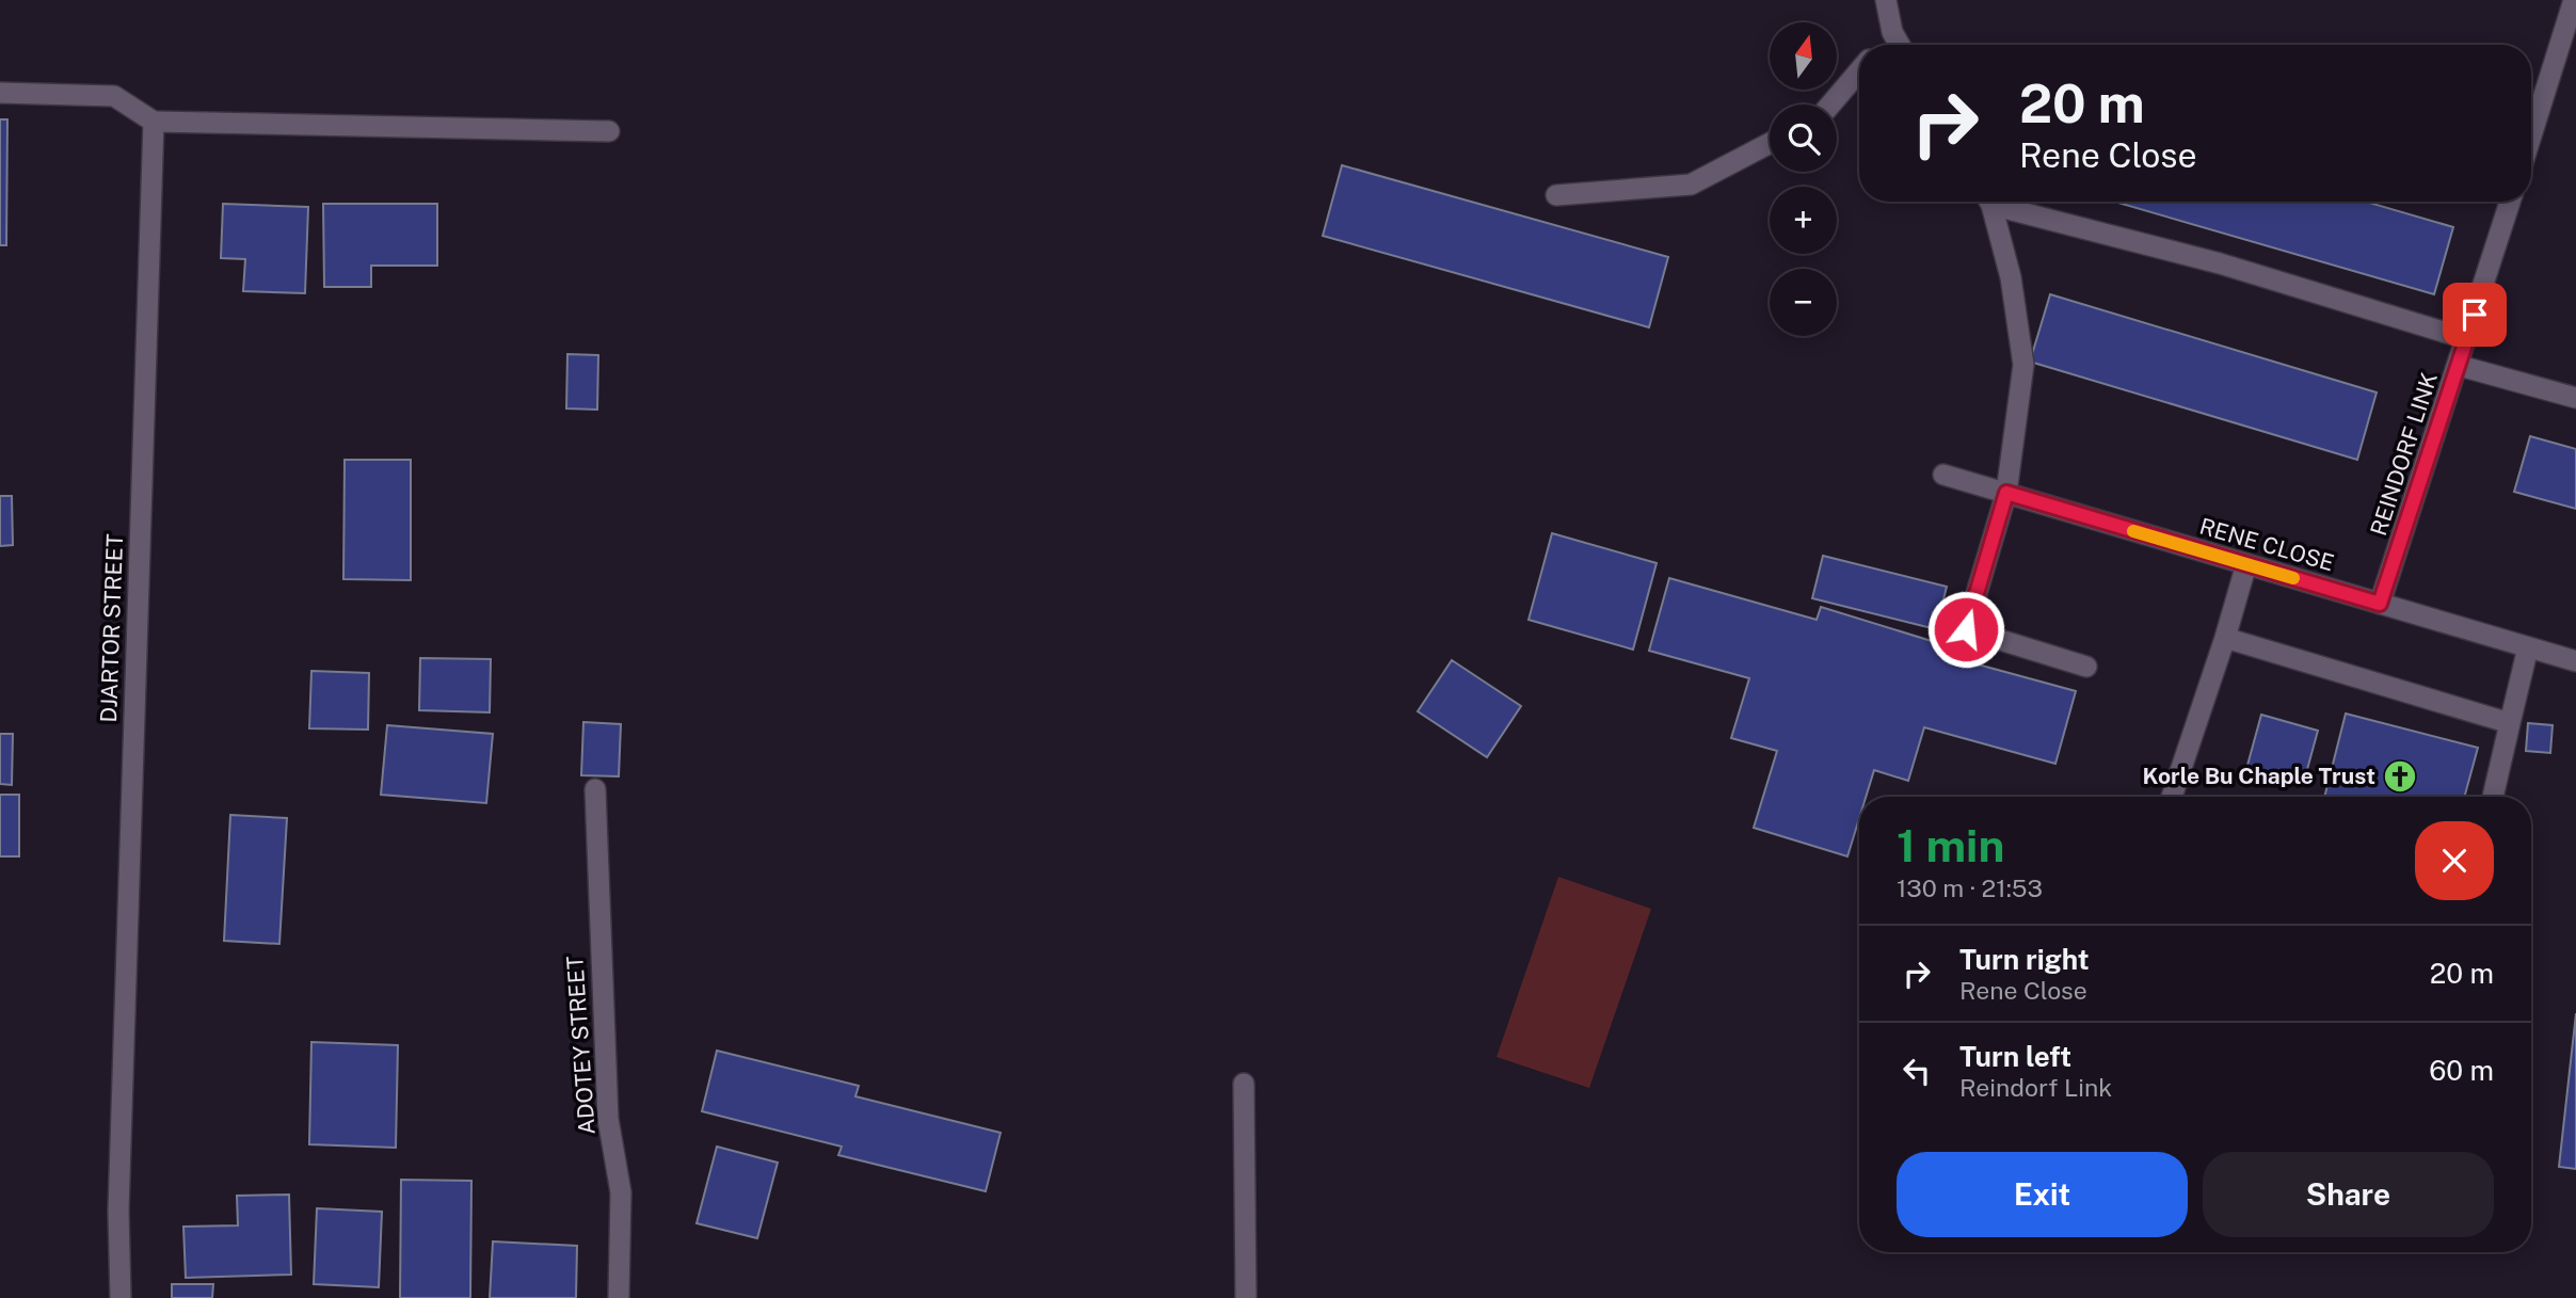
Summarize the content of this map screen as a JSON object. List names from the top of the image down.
{
  "streets": {
    "street": [
      "REINDORF LINK",
      "RENE CLOSE",
      "DJARTOR STREET",
      "ADOTEY STREET"
    ]
  },
  "crossings": [
    ["REINDORF LINK", "RENE CLOSE"]
  ],
  "places": {
    "church": ["Korle Bu Chaple Trust"]
  },
  "north": "top",
  "page": {
    "map_buttons": ["+", "−"],
    "turn": ["20 m", "Rene Close"],
    "heading": ["1 min", "130 m · 21:53"],
    "list": [
      {
        "name": "Turn right",
        "note": "Rene Close",
        "value": "20 m"
      },
      {
        "name": "Turn left",
        "note": "Reindorf Link",
        "value": "60 m"
      }
    ],
    "buttons": ["Exit", "Share"]
  }
}
